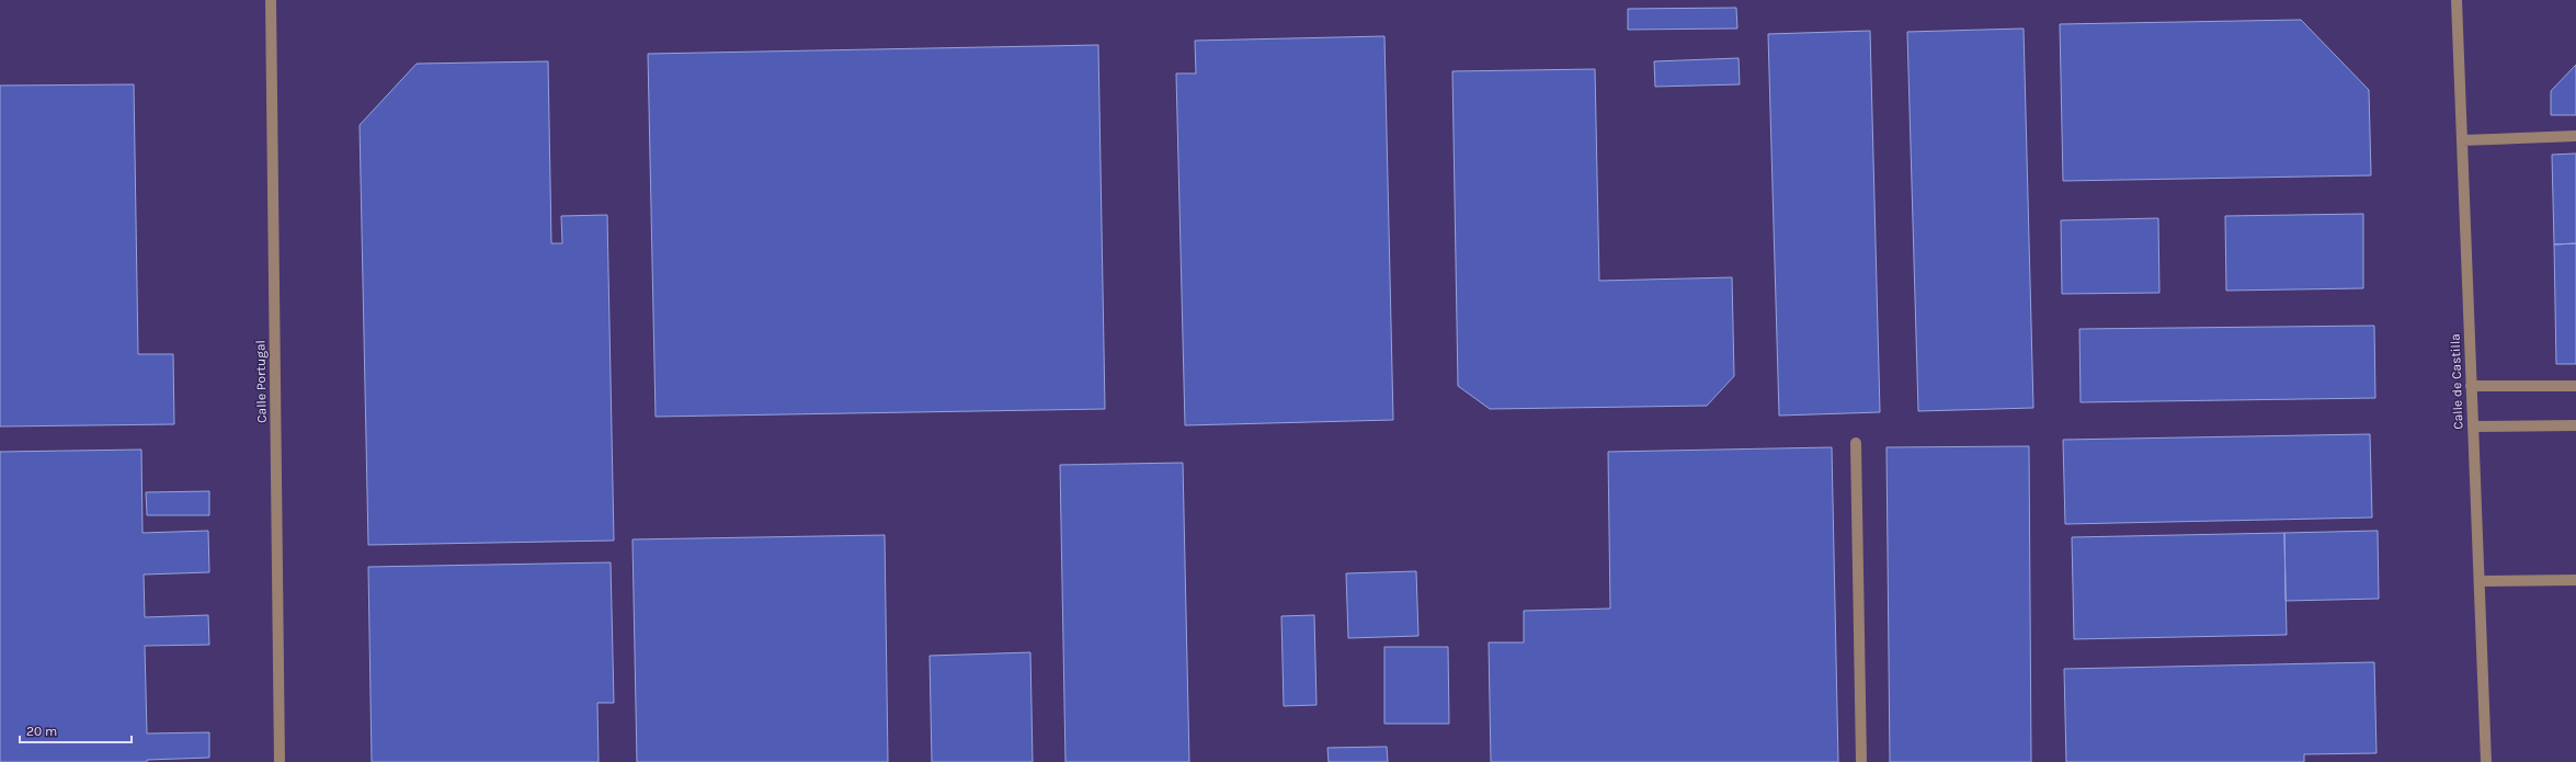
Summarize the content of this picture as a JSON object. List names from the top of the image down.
{
  "streets": {
    "street": ["Calle Portugal", "Calle de Castilla"]
  },
  "scale_bar": "20 m"
}
